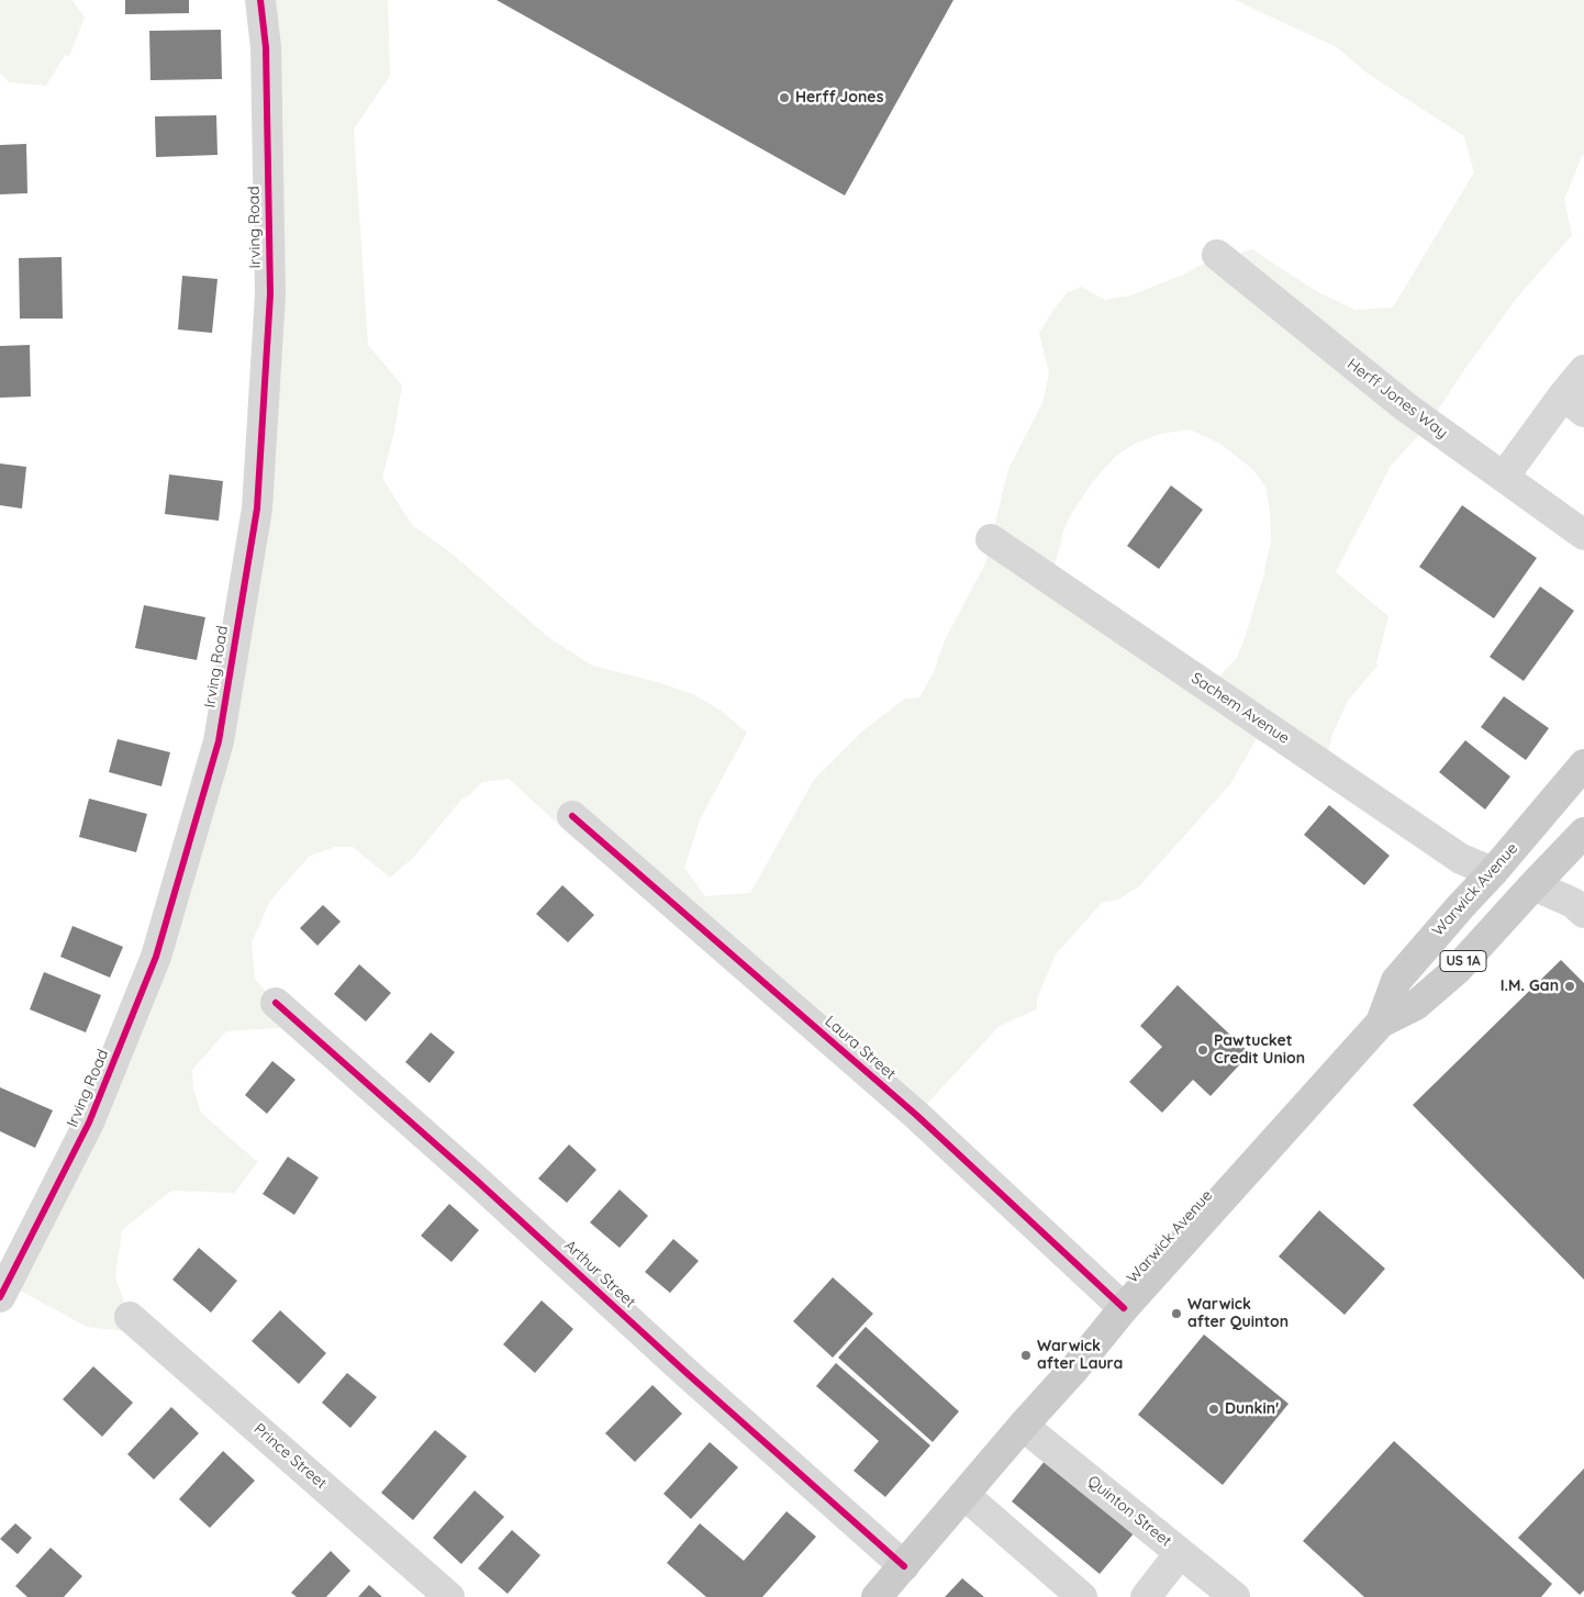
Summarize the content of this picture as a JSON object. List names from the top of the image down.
{
  "streets": {
    "main road": ["Warwick Avenue", "US 1A"],
    "street": [
      "Irving Road",
      "Herff Jones Way",
      "Sachem Avenue",
      "Laura Street",
      "Arthur Street",
      "Prince Street",
      "Quinton Street"
    ]
  },
  "crossings": [
    ["Sachem Avenue", "Warwick Avenue"],
    ["Warwick Avenue", "Laura Street"],
    ["Warwick Avenue", "Arthur Street"],
    ["Warwick Avenue", "Quinton Street"]
  ],
  "places": [
    "Herff Jones",
    "I.M. Gan",
    "Pawtucket Credit Union",
    "Warwick after Quinton",
    "Warwick after Laura",
    "Dunkin'"
  ]
}
